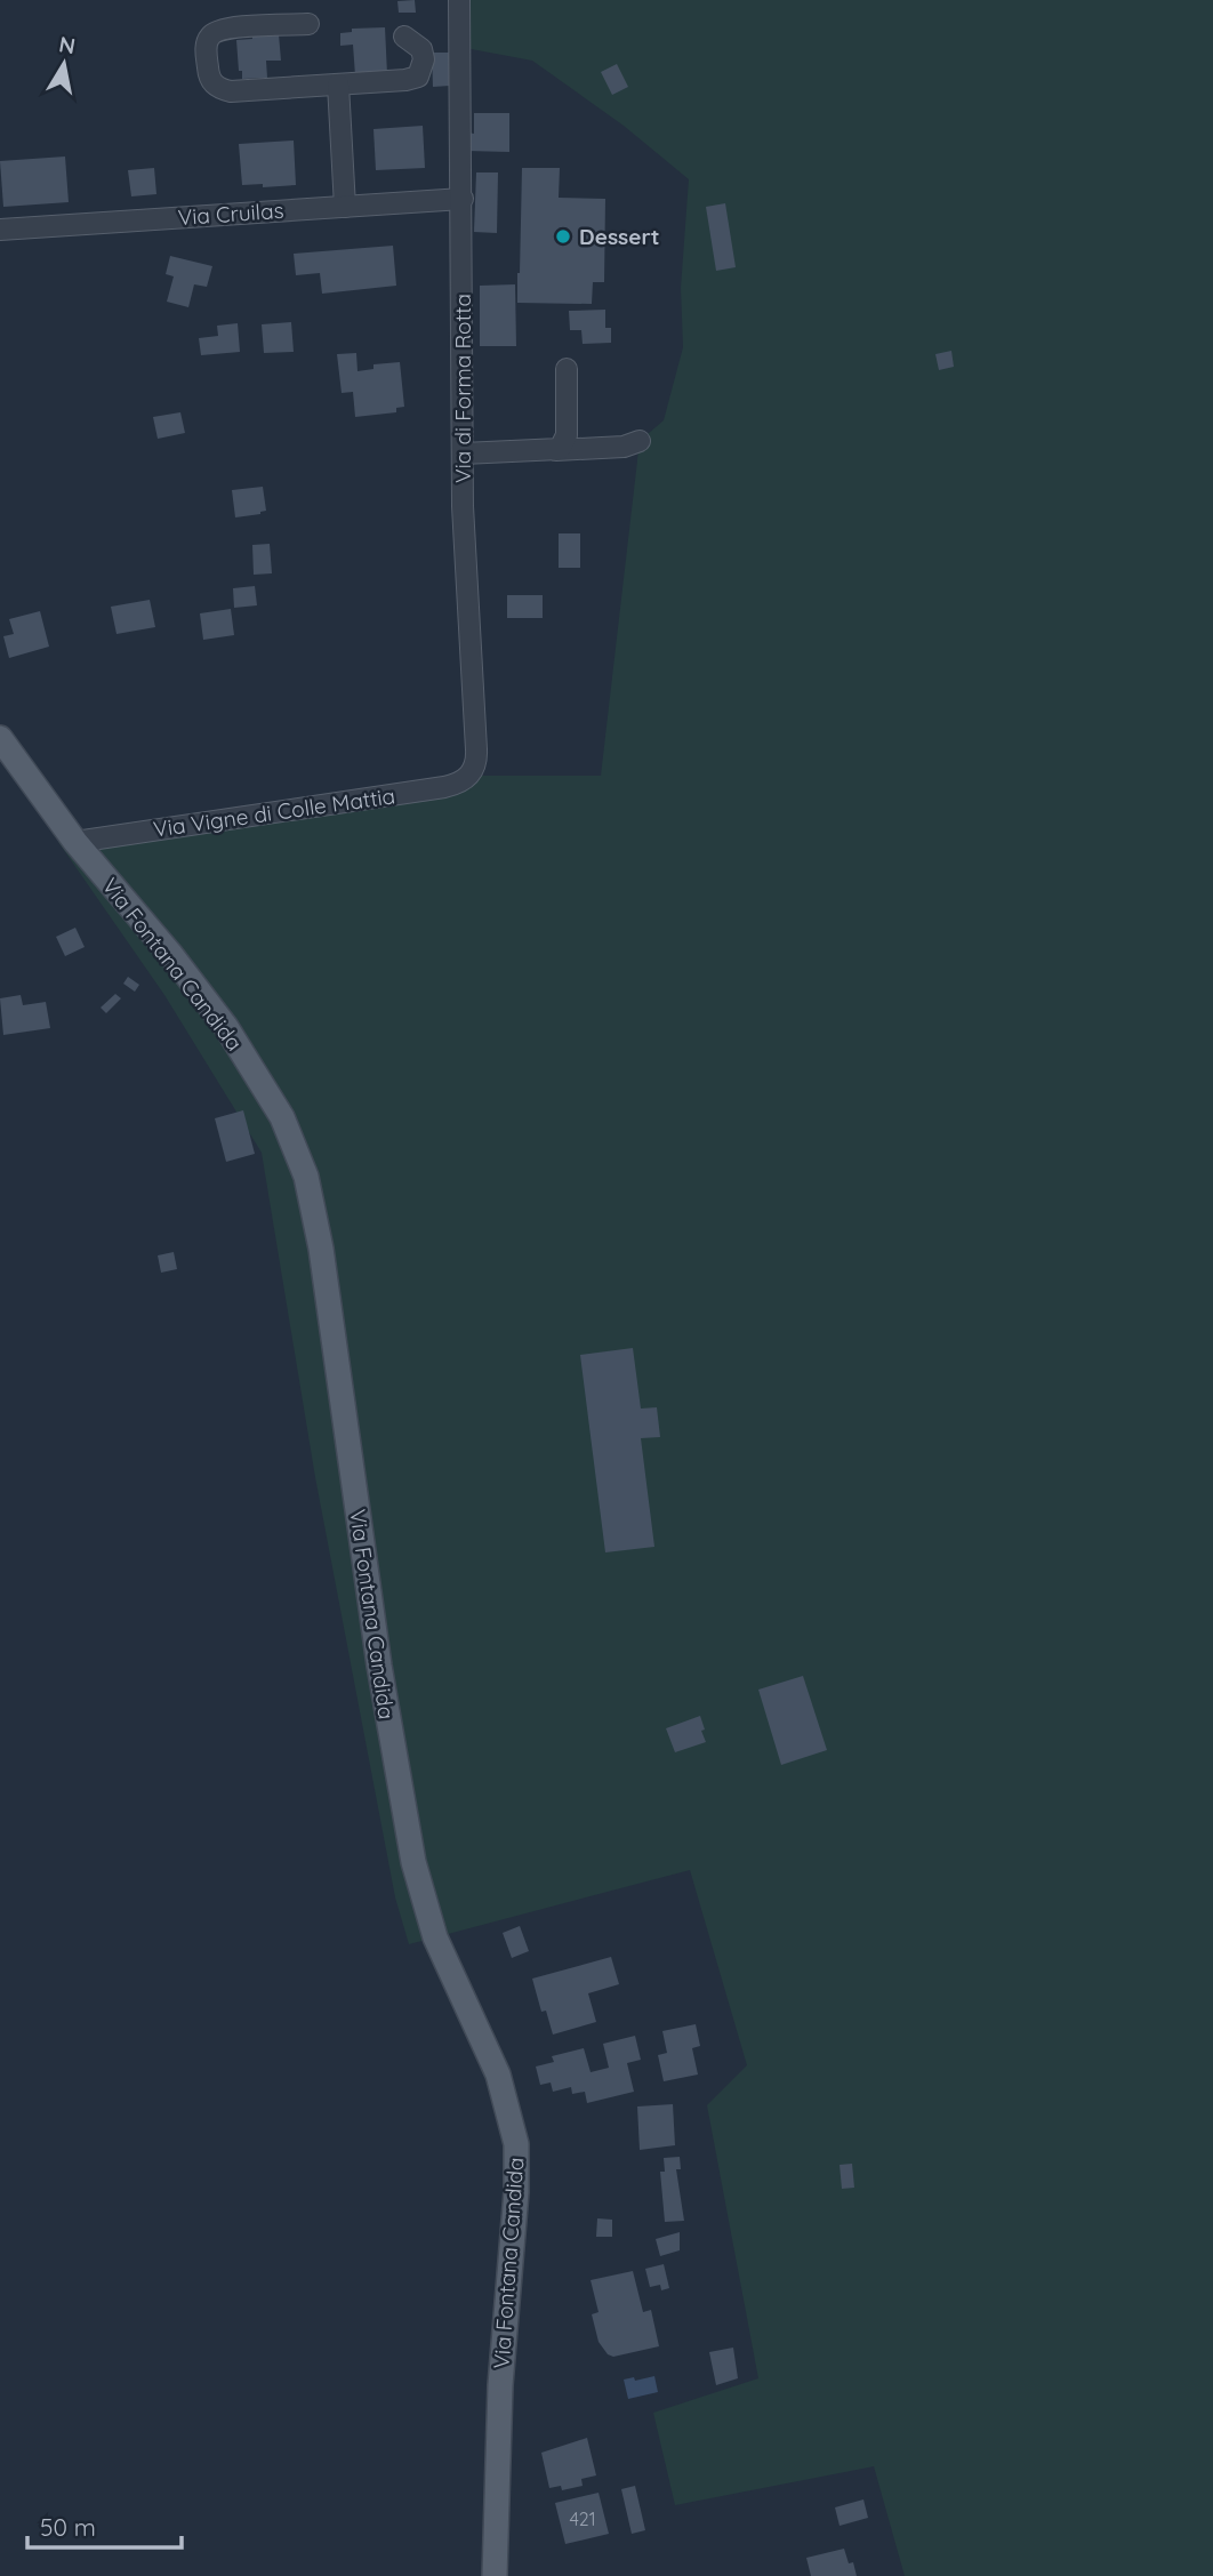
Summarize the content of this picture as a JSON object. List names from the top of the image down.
{
  "streets": {
    "main road": ["Via Fontana Candida"],
    "street": ["Via Cruilas", "Via di Forma Rotta", "Via Vigne di Colle Mattia"]
  },
  "crossings": [
    ["Via Cruilas", "Via di Forma Rotta"],
    ["Via di Forma Rotta", "Via Vigne di Colle Mattia"],
    ["Via Vigne di Colle Mattia", "Via Fontana Candida"]
  ],
  "places": ["Dessert"],
  "house_numbers": ["421"],
  "scale_bar": "50 m",
  "north": "top"
}
